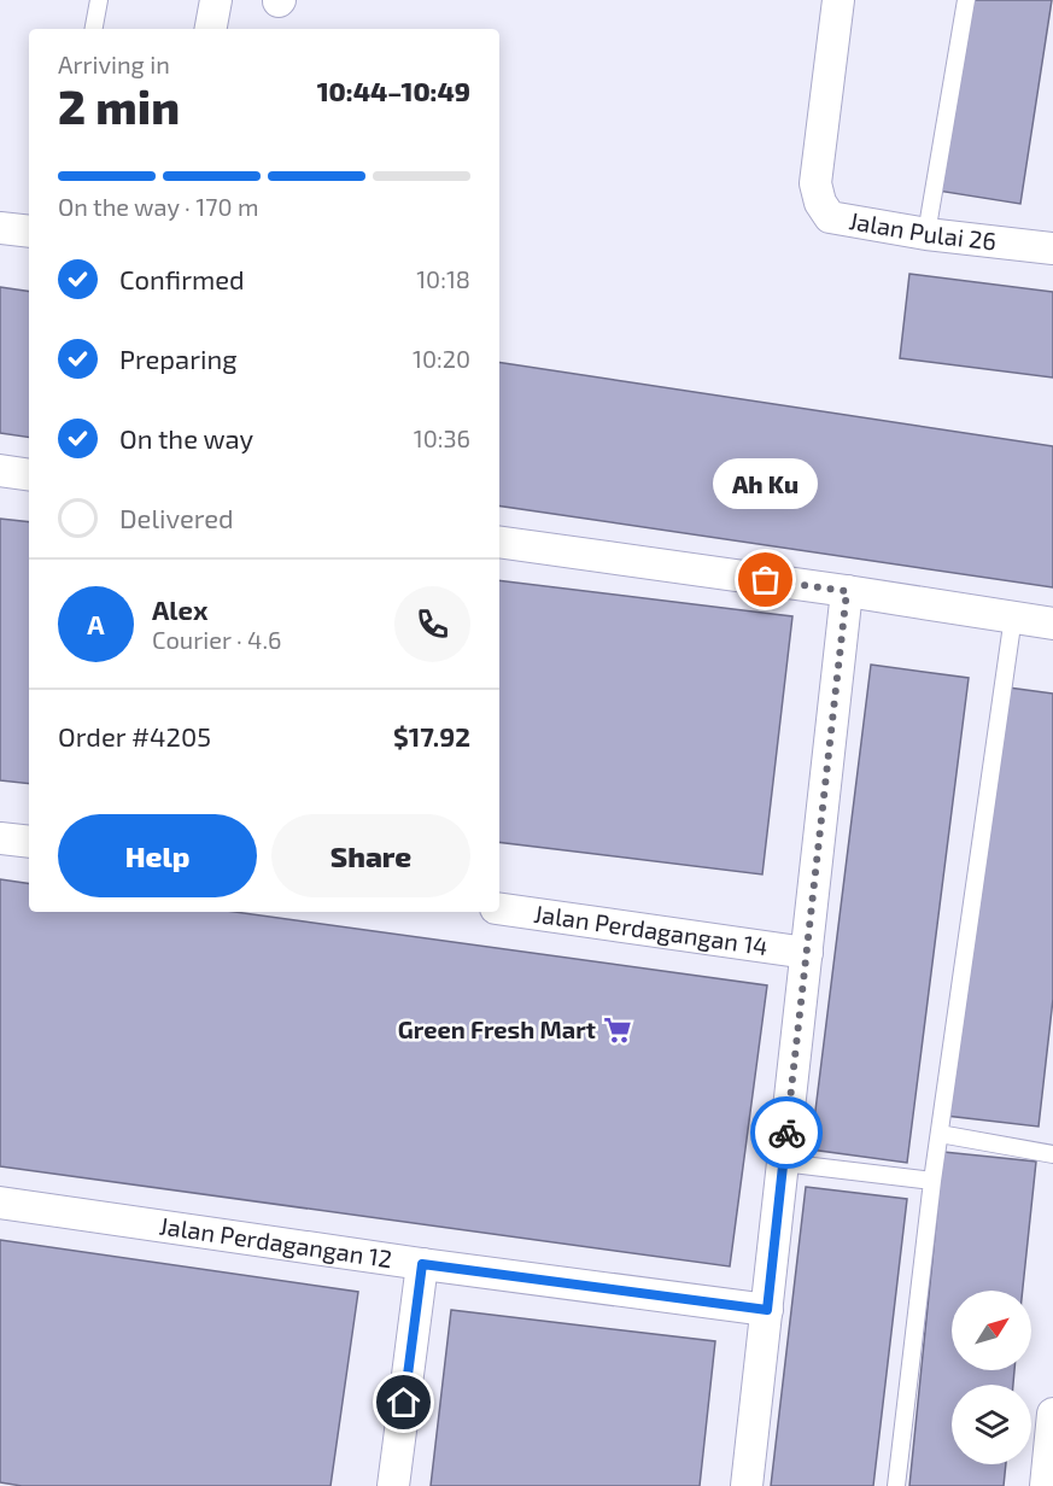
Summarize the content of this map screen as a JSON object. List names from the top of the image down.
{
  "streets": {
    "street": ["Jalan Pulai 26", "Jalan Perdagangan 14", "Jalan Perdagangan 12"]
  },
  "places": {
    "other": ["Ah Ku"],
    "supermarket": ["Green Fresh Mart"]
  },
  "north": "top right",
  "page": {
    "heading": ["2 min", "Arriving in", "10:44–10:49"],
    "panel": [
      "Alex",
      "Courier · 4.6",
      "Order #4205",
      "$17.92"
    ],
    "bar": "On the way · 170 m",
    "list": [
      ["Confirmed", "10:18"],
      ["Preparing", "10:20"],
      ["On the way", "10:36"],
      "Delivered"
    ],
    "bubble": "Ah Ku",
    "round": "A",
    "buttons": ["Help", "Share"]
  }
}
